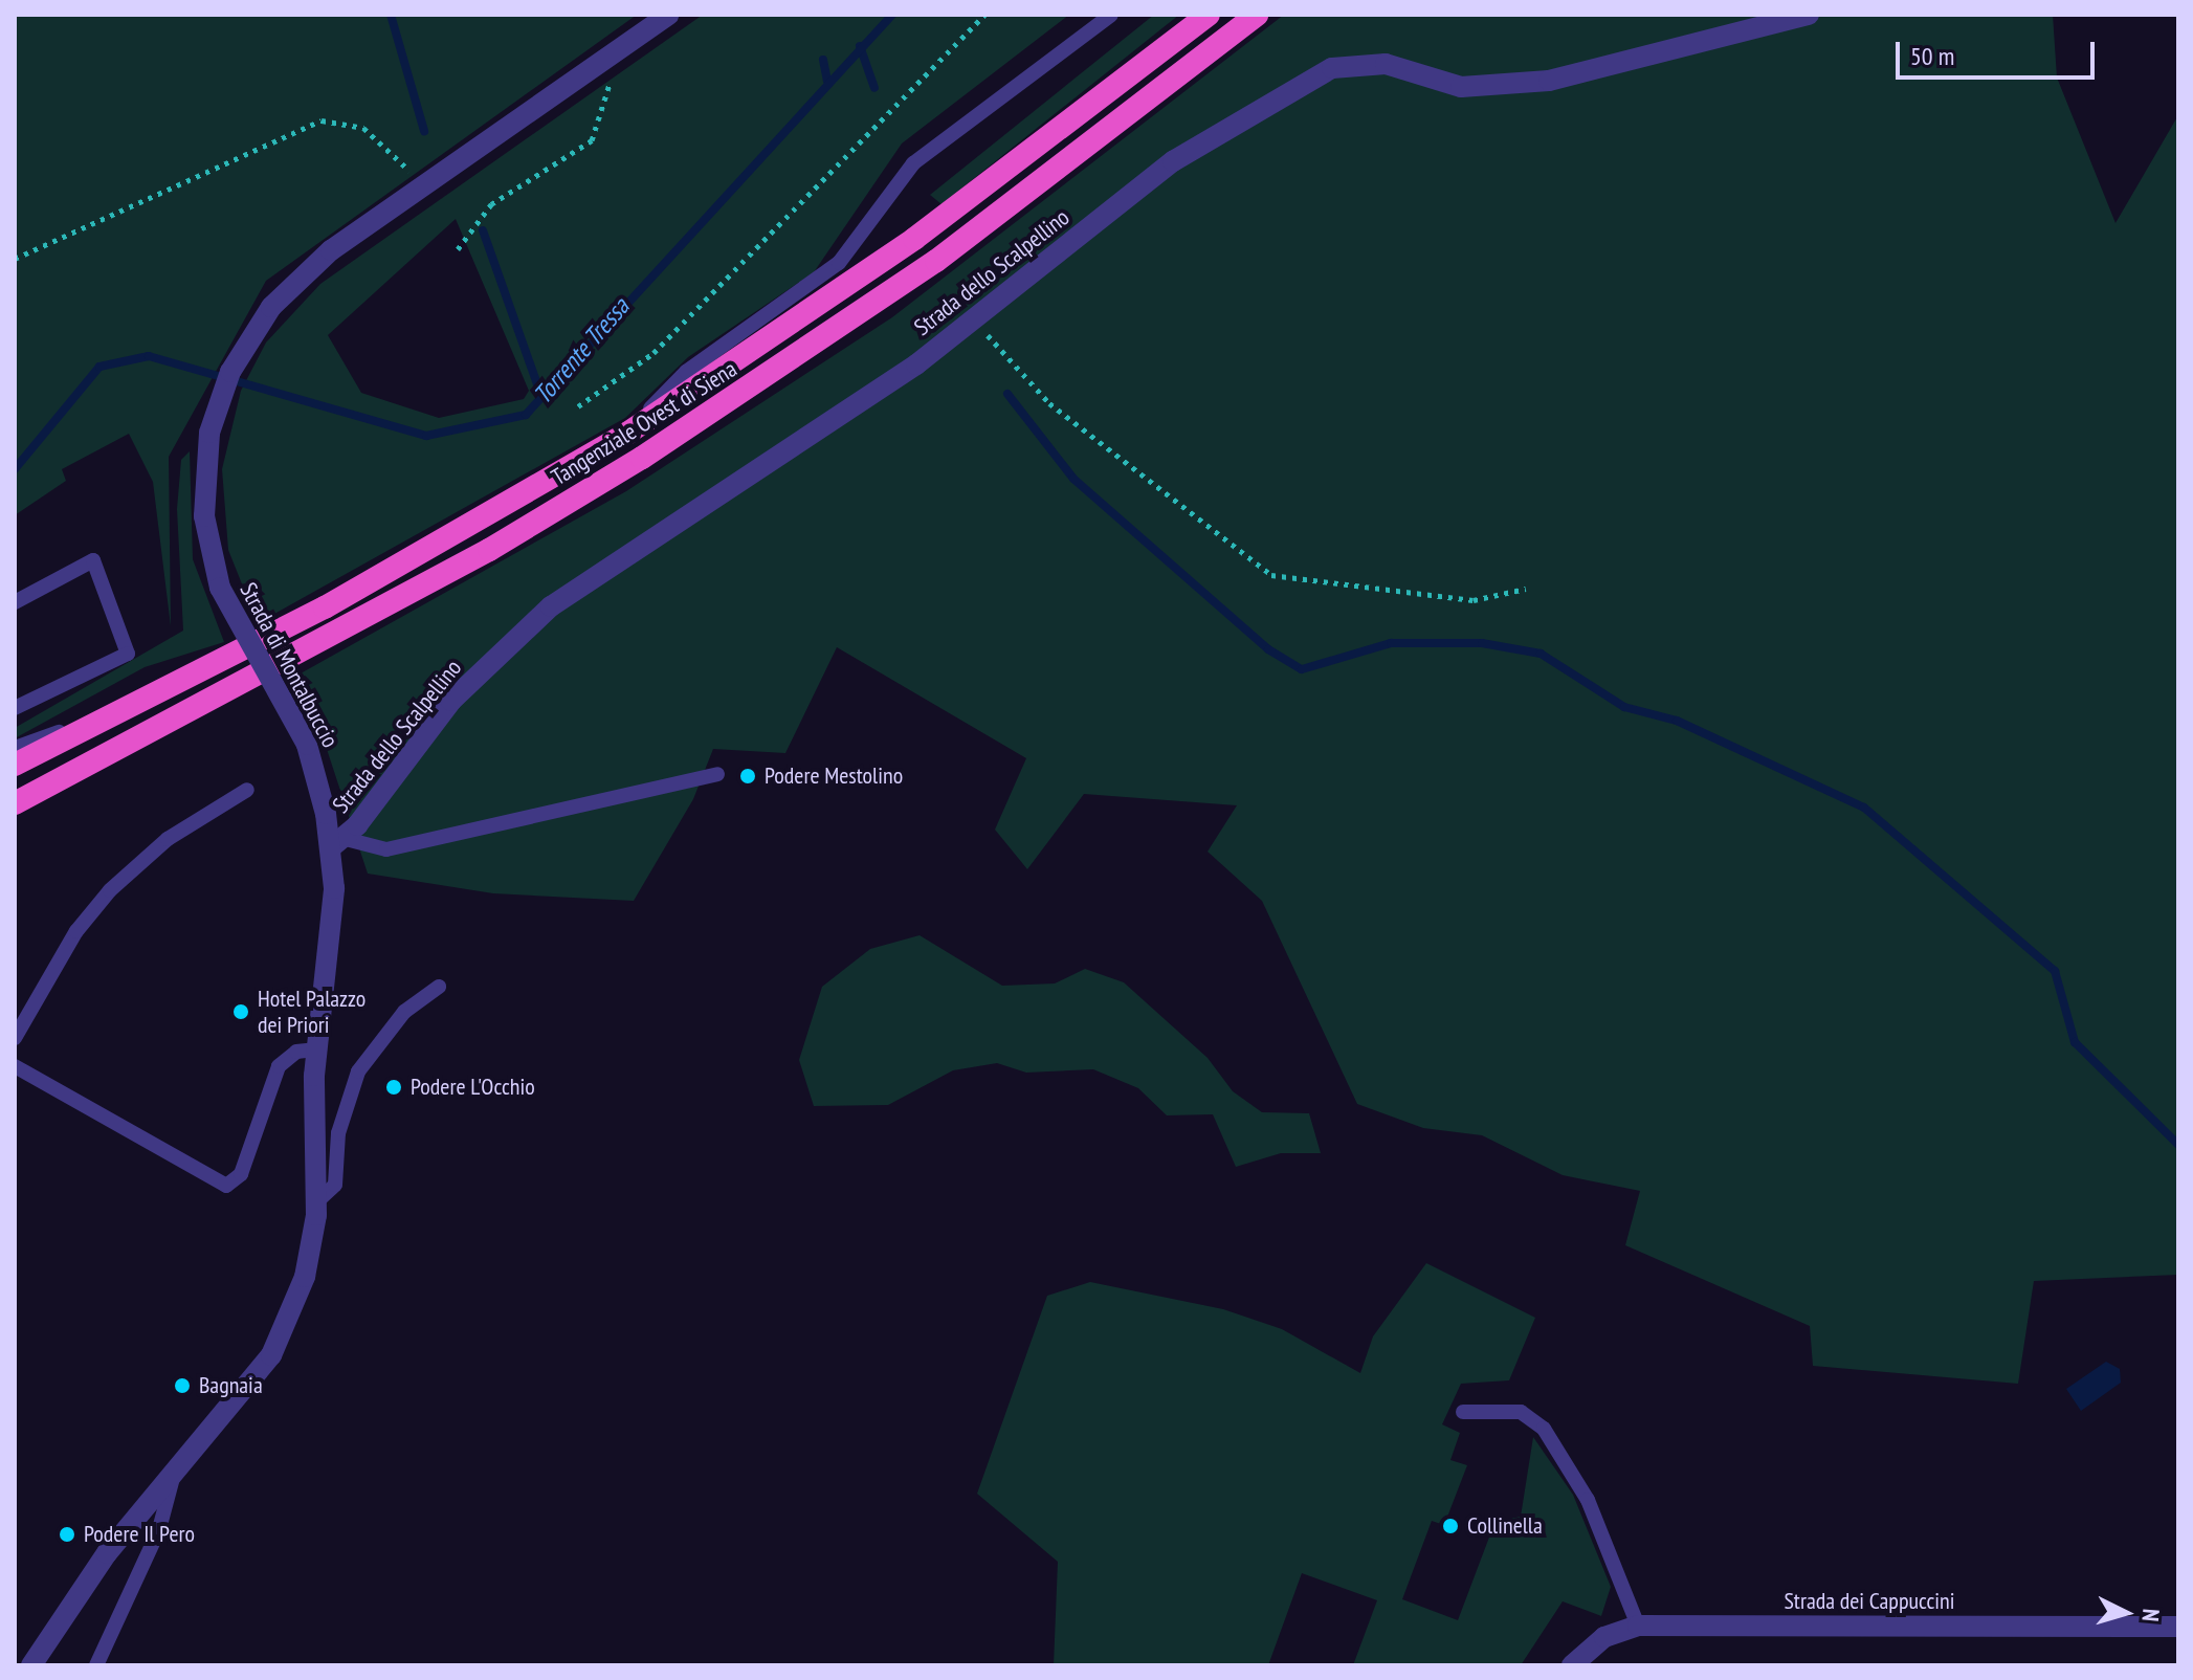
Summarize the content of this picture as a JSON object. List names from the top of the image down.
{
  "streets": {
    "highway": ["Tangenziale Ovest di Siena"],
    "street": ["Strada dello Scalpellino", "Strada di Montalbuccio", "Strada dei Cappuccini"]
  },
  "crossings": [
    ["Strada dello Scalpellino", "Strada di Montalbuccio"]
  ],
  "water": ["Torrente Tressa"],
  "places": [
    "Podere Mestolino",
    "Hotel Palazzo dei Priori",
    "Podere L'Occhio",
    "Bagnaia",
    "Collinella",
    "Podere Il Pero"
  ],
  "scale_bar": "50 m",
  "north": "right"
}
